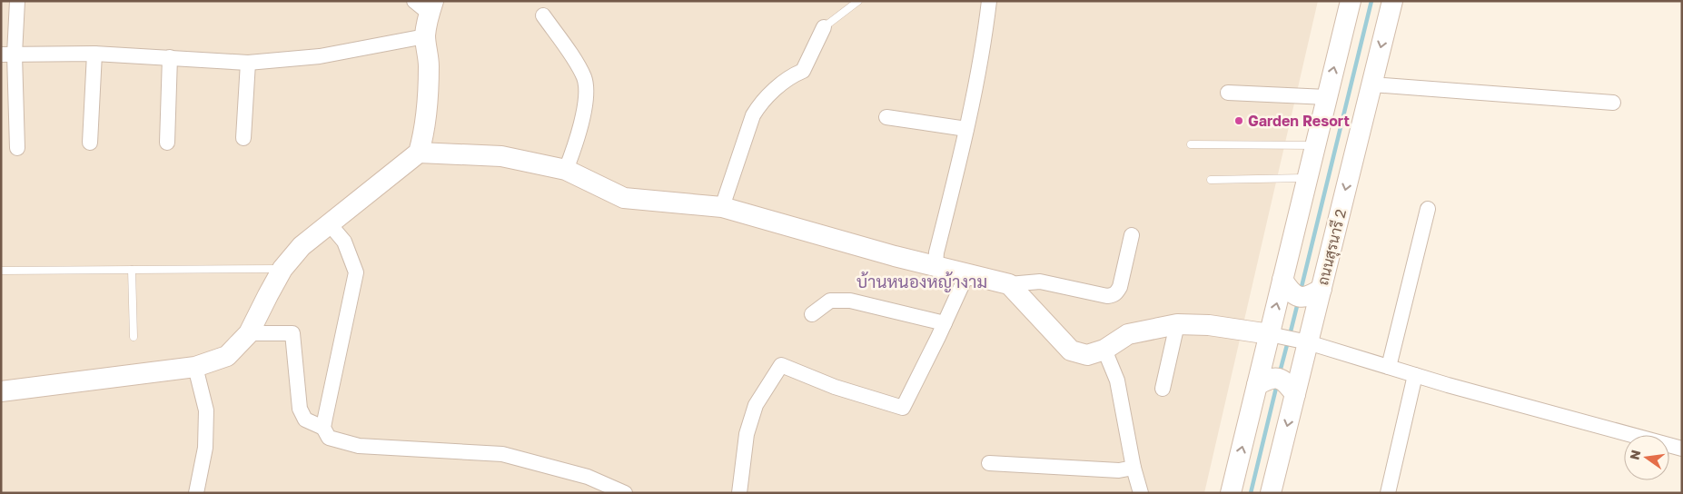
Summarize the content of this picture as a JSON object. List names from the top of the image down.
{
  "streets": {
    "street": ["ถนนสุรนารี 2"]
  },
  "districts": ["บ้านหนองหญ้างาม"],
  "places": ["Garden Resort"],
  "north": "left"
}
